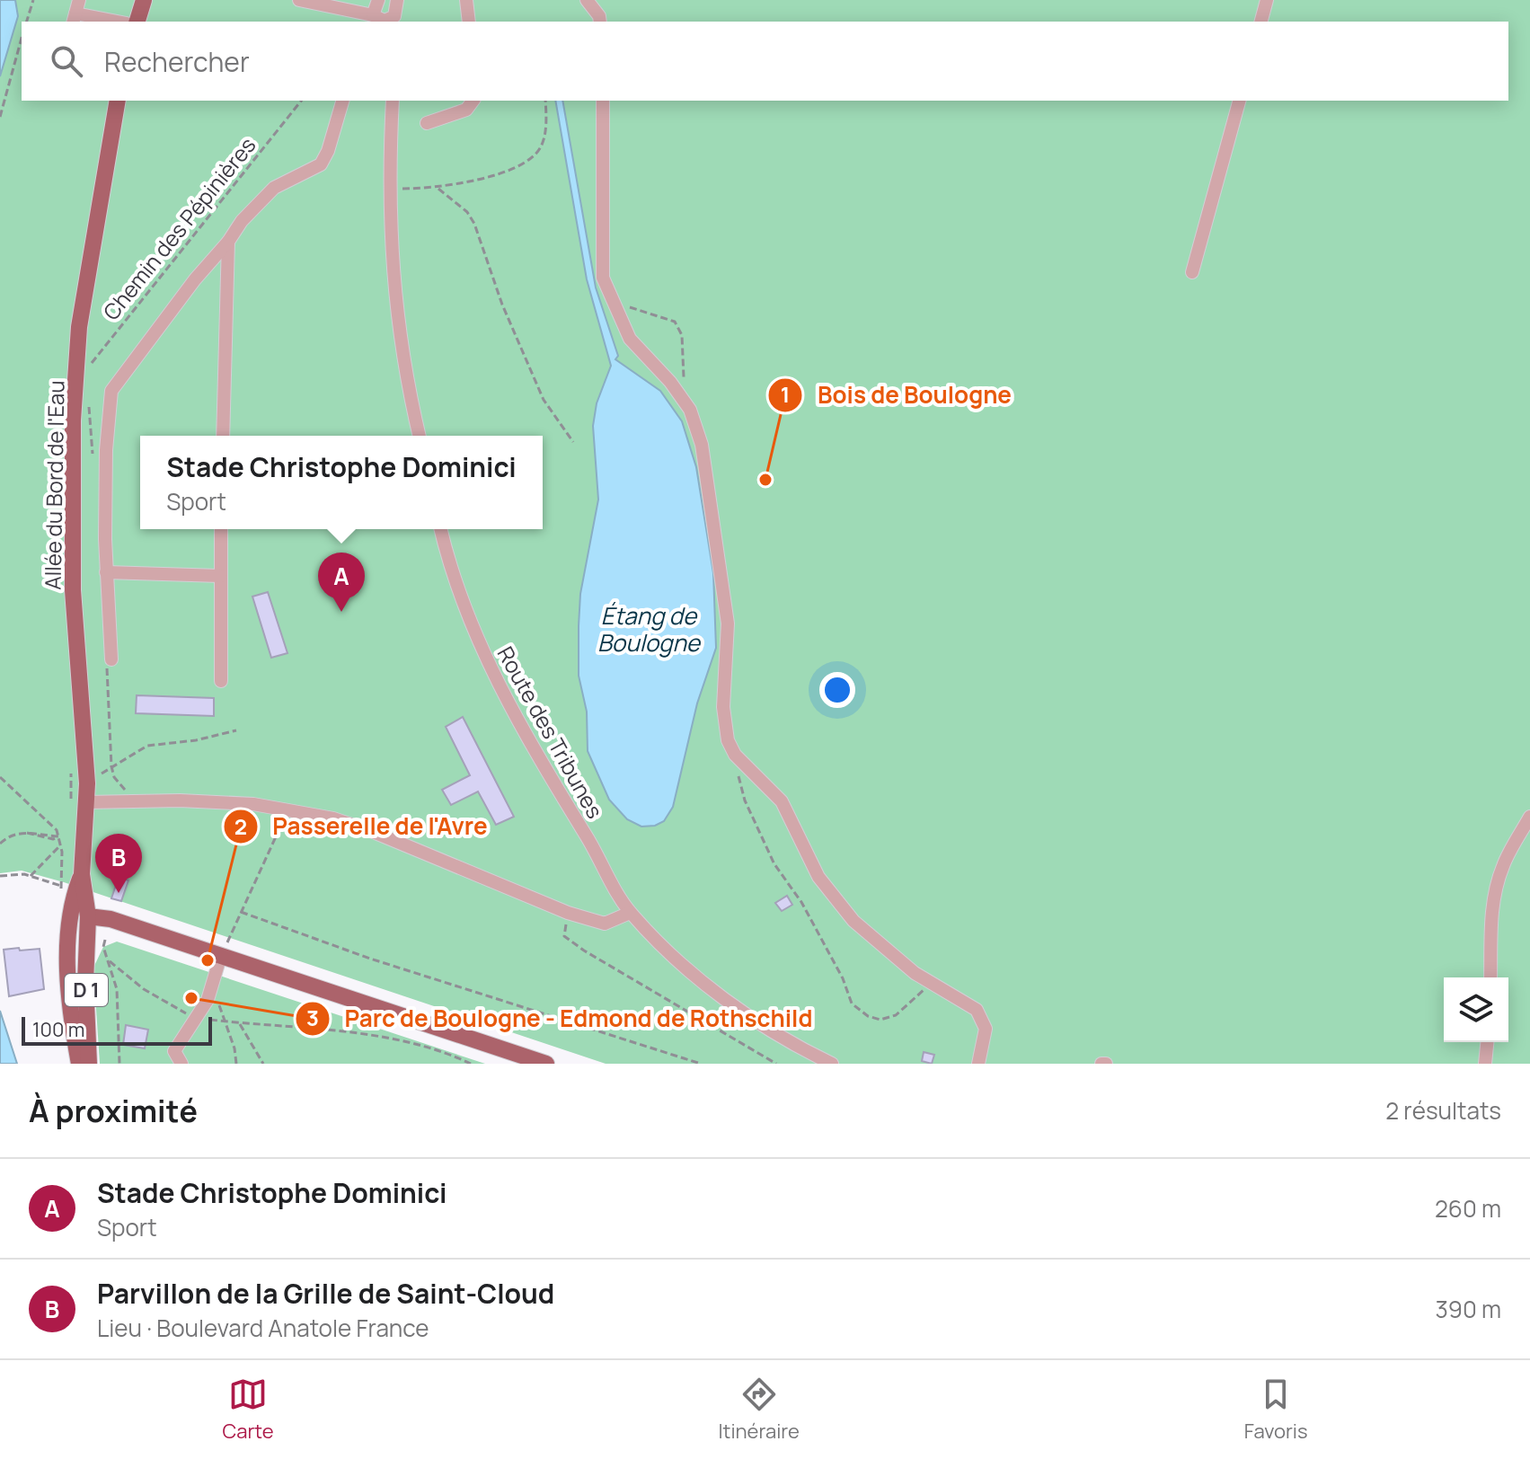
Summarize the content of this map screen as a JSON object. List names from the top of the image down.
{
  "streets": {
    "main road": ["Allée du Bord de l'Eau", "D 1"],
    "lane": ["Route des Tribunes"],
    "path": ["Chemin des Pépinières"]
  },
  "crossings": [
    ["Chemin des Pépinières", "Allée du Bord de l'Eau"],
    ["Allée du Bord de l'Eau", "D 1"]
  ],
  "water": ["Étang de Boulogne"],
  "places": ["Bois de Boulogne", "Passerelle de l'Avre", "Parc de Boulogne - Edmond de Rothschild"],
  "scale_bar": "100 m",
  "page": {
    "search": "Rechercher",
    "popup": ["Stade Christophe Dominici", "Sport"],
    "pins": ["A", "B"],
    "scale": "100 m",
    "heading": ["À proximité", "2 résultats"],
    "list": [
      {
        "mark": "A",
        "name": "Stade Christophe Dominici",
        "note": "Sport",
        "value": "260 m"
      },
      {
        "mark": "B",
        "name": "Parvillon de la Grille de Saint-Cloud",
        "note": "Lieu · Boulevard Anatole France",
        "value": "390 m"
      }
    ],
    "nav": ["Carte", "Itinéraire", "Favoris"]
  }
}
